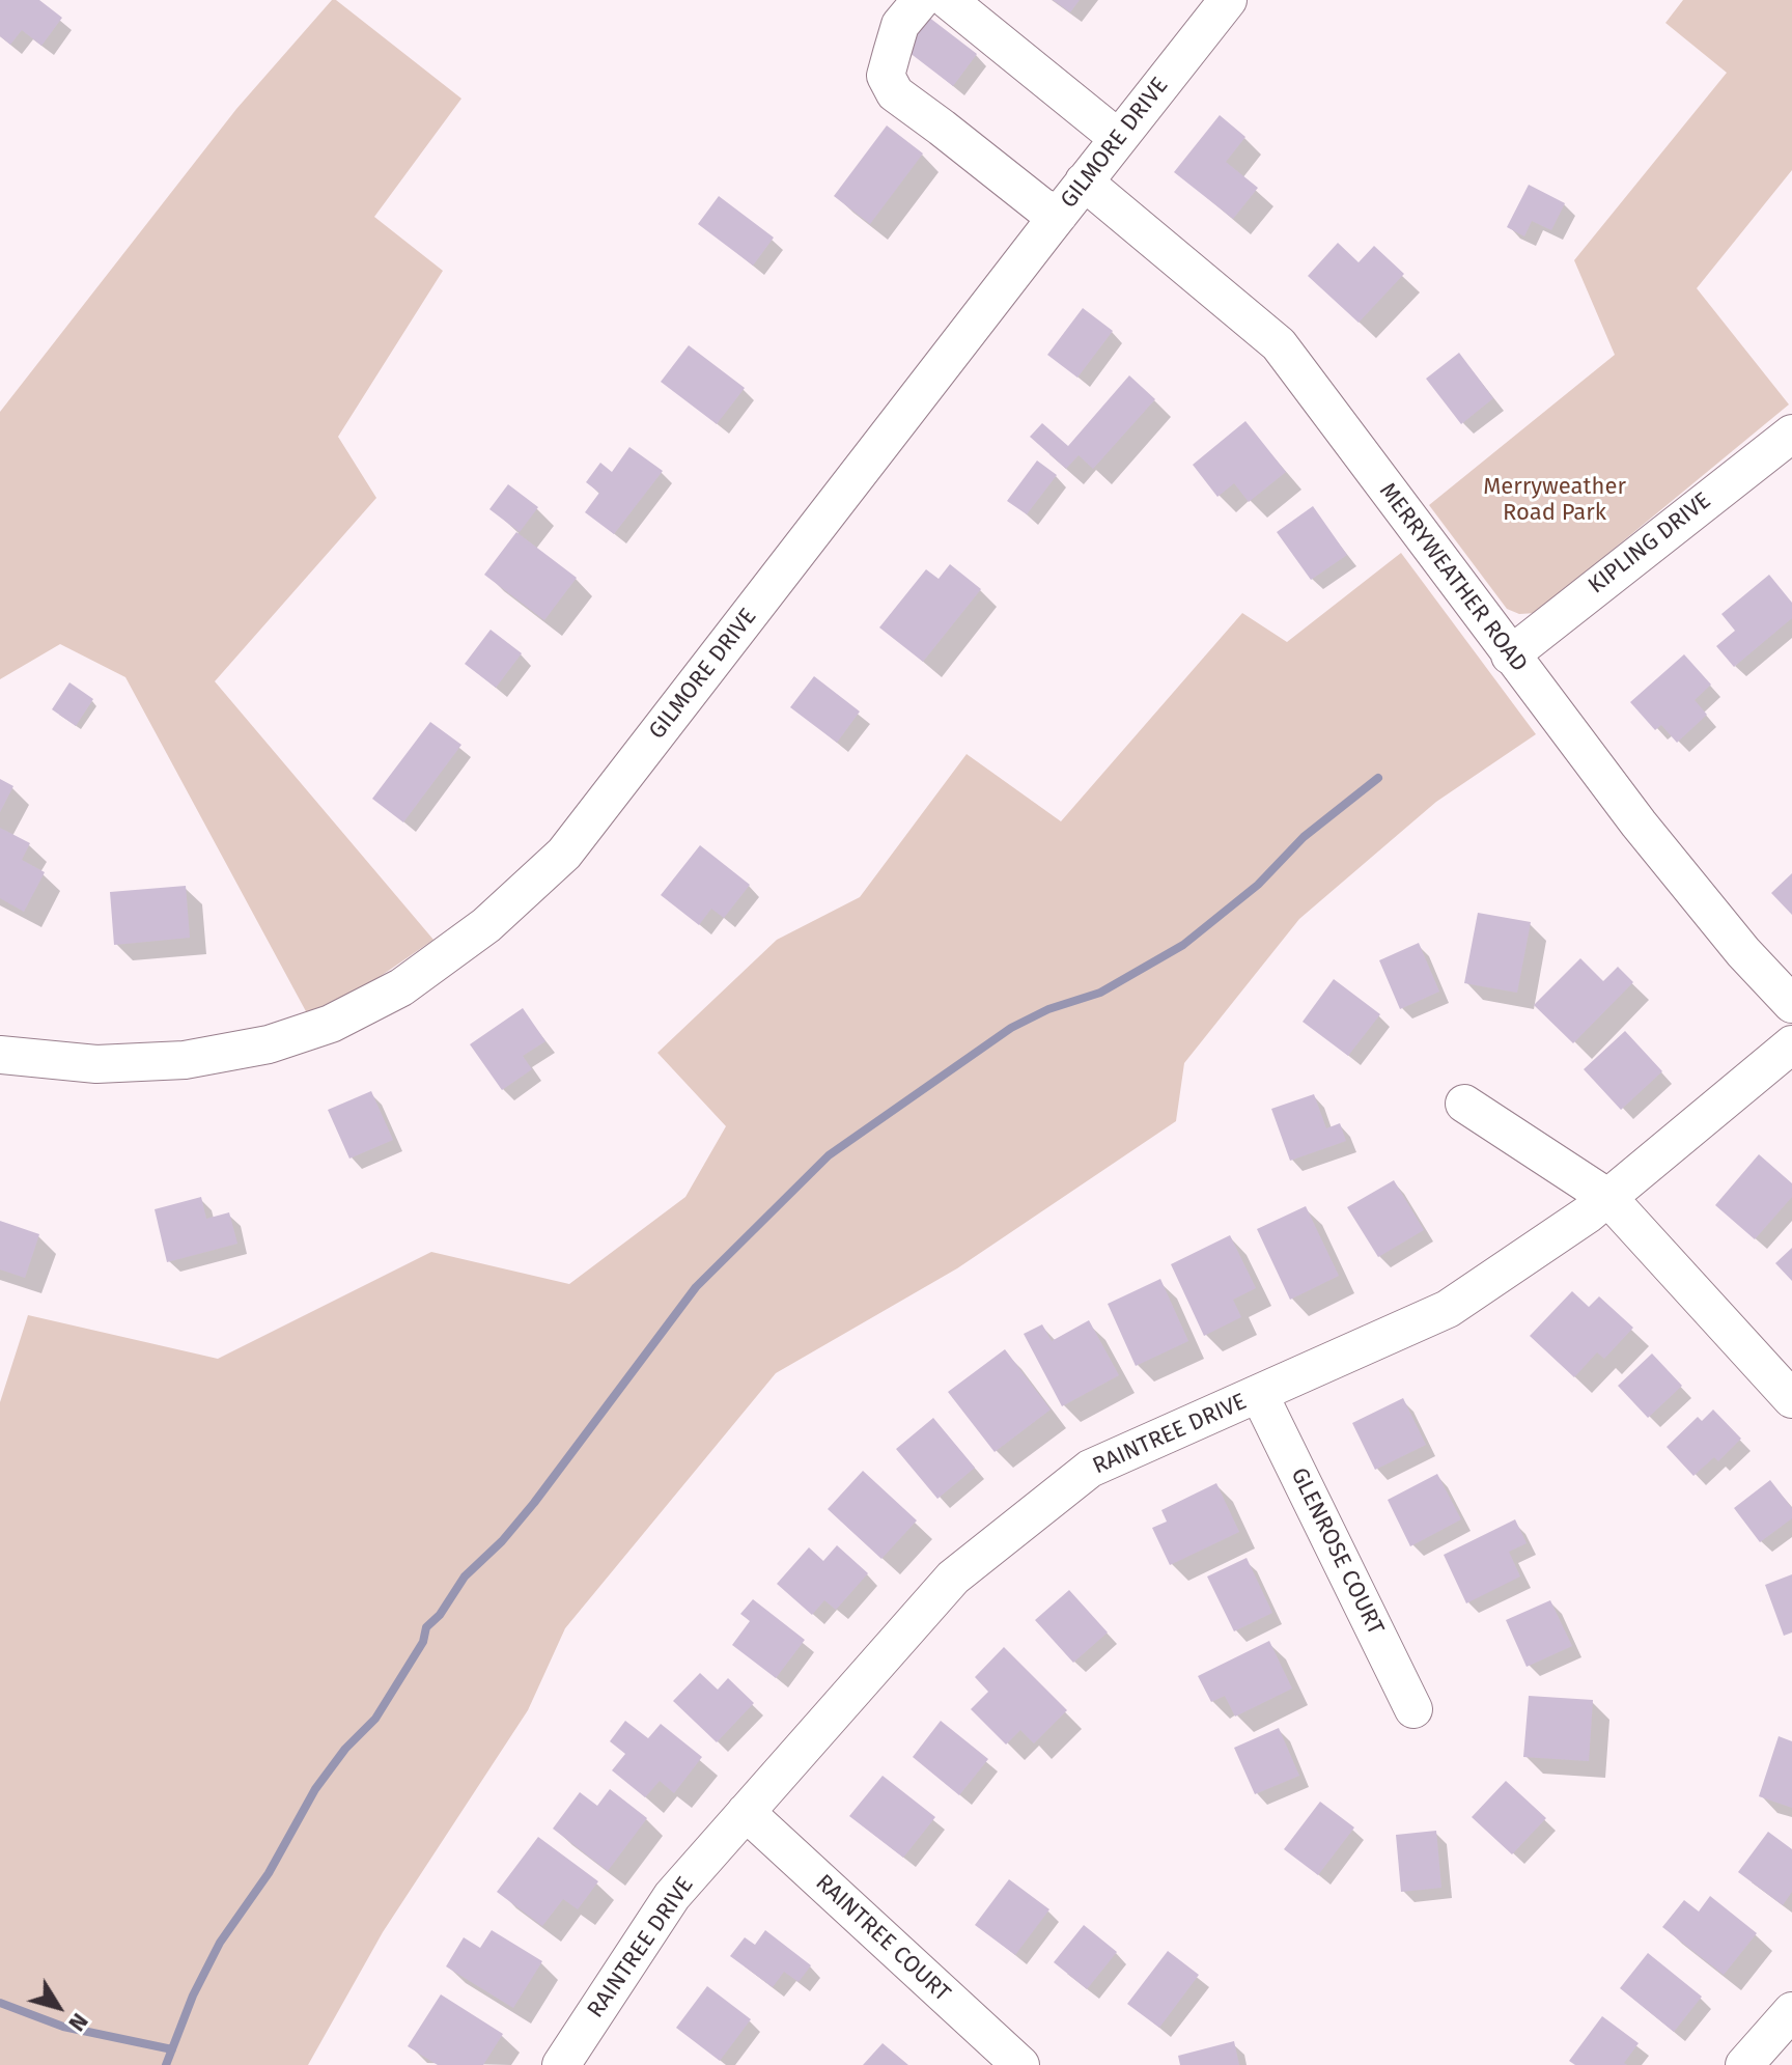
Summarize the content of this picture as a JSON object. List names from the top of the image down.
{
  "streets": {
    "street": [
      "GILMORE DRIVE",
      "KIPLING DRIVE",
      "MERRYWEATHER ROAD",
      "RAINTREE DRIVE",
      "GLENROSE COURT",
      "RAINTREE COURT"
    ]
  },
  "crossings": [
    ["GILMORE DRIVE", "MERRYWEATHER ROAD"],
    ["KIPLING DRIVE", "MERRYWEATHER ROAD"],
    ["RAINTREE DRIVE", "GLENROSE COURT"],
    ["RAINTREE DRIVE", "RAINTREE COURT"]
  ],
  "parks": ["Merryweather Road Park"],
  "north": "bottom right"
}
